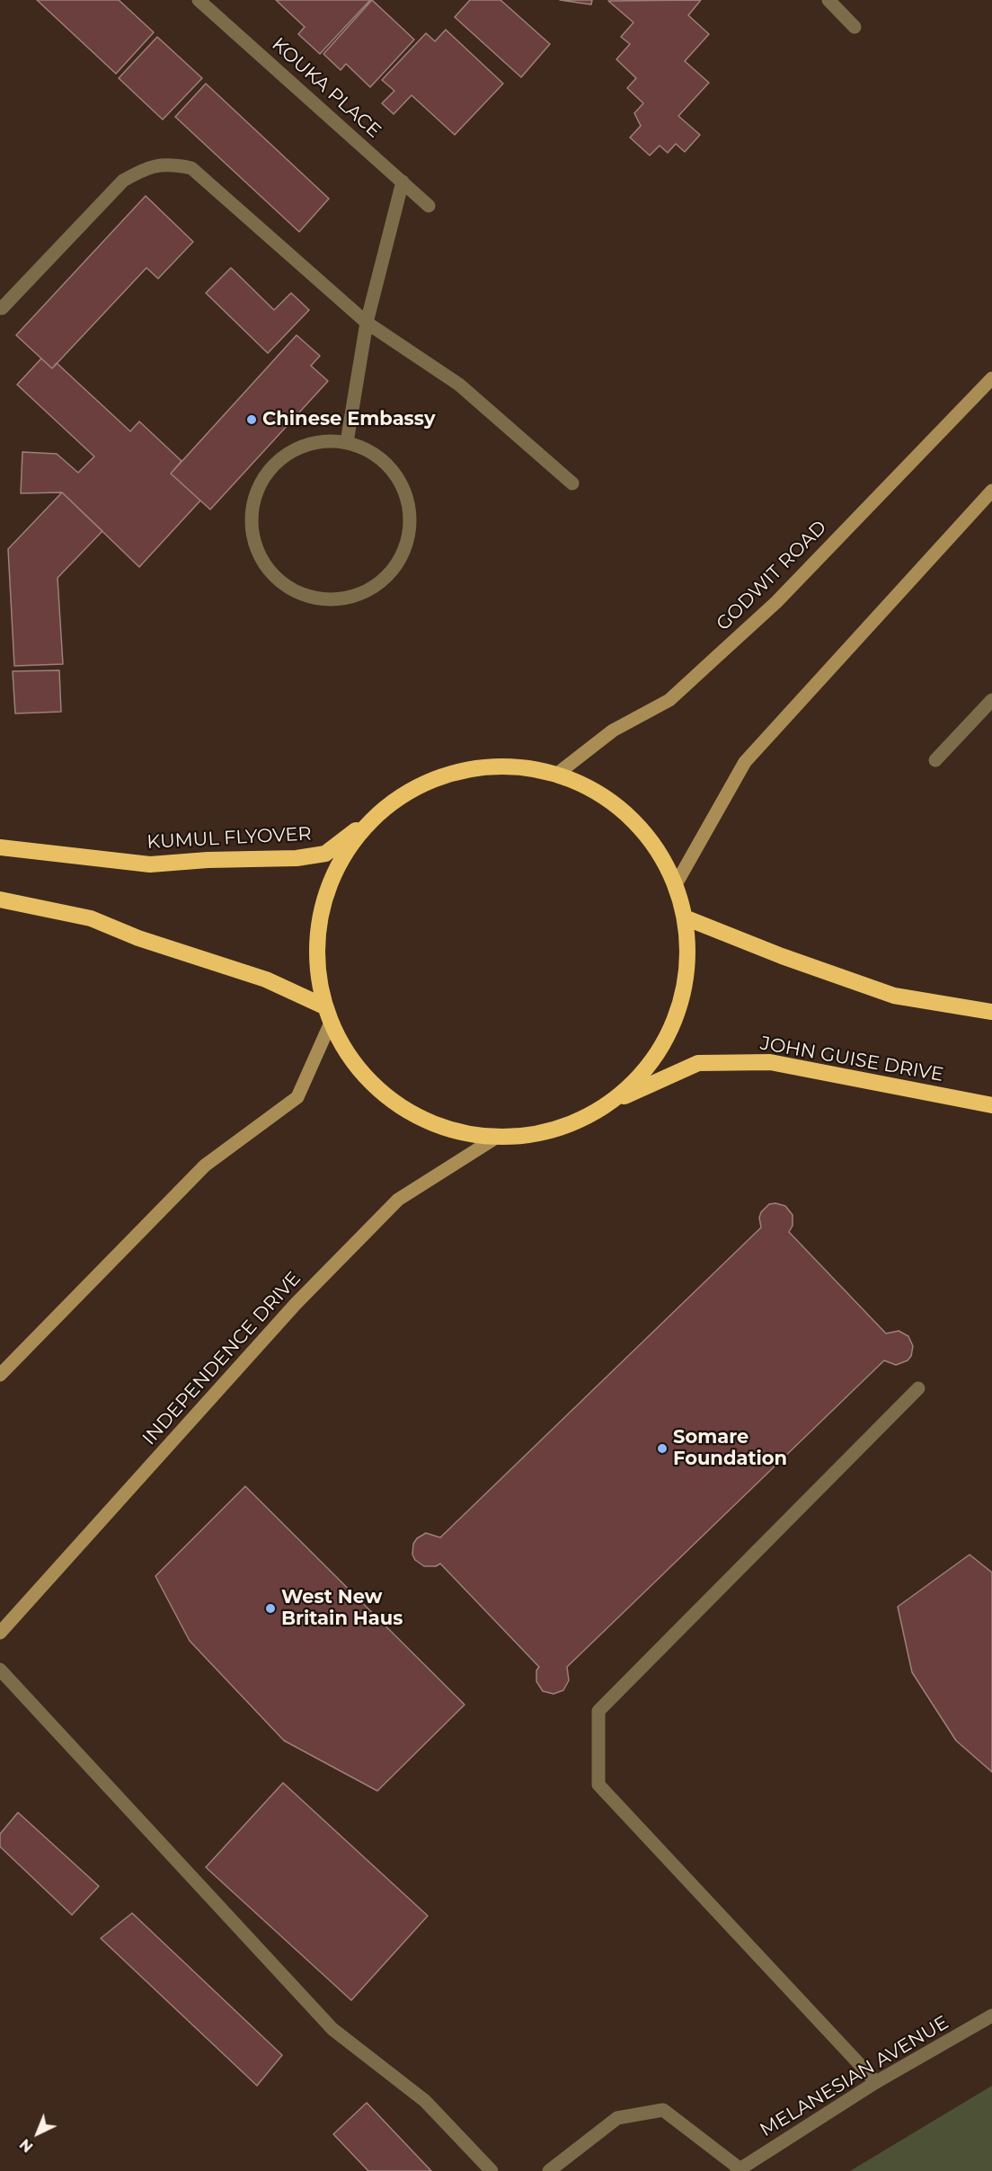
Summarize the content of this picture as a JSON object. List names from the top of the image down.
{
  "streets": {
    "highway": ["KUMUL FLYOVER", "JOHN GUISE DRIVE"],
    "street": [
      "KOUKA PLACE",
      "GODWIT ROAD",
      "INDEPENDENCE DRIVE",
      "MELANESIAN AVENUE"
    ]
  },
  "places": ["Chinese Embassy", "Somare Foundation", "West New Britain Haus"],
  "north": "bottom left"
}
